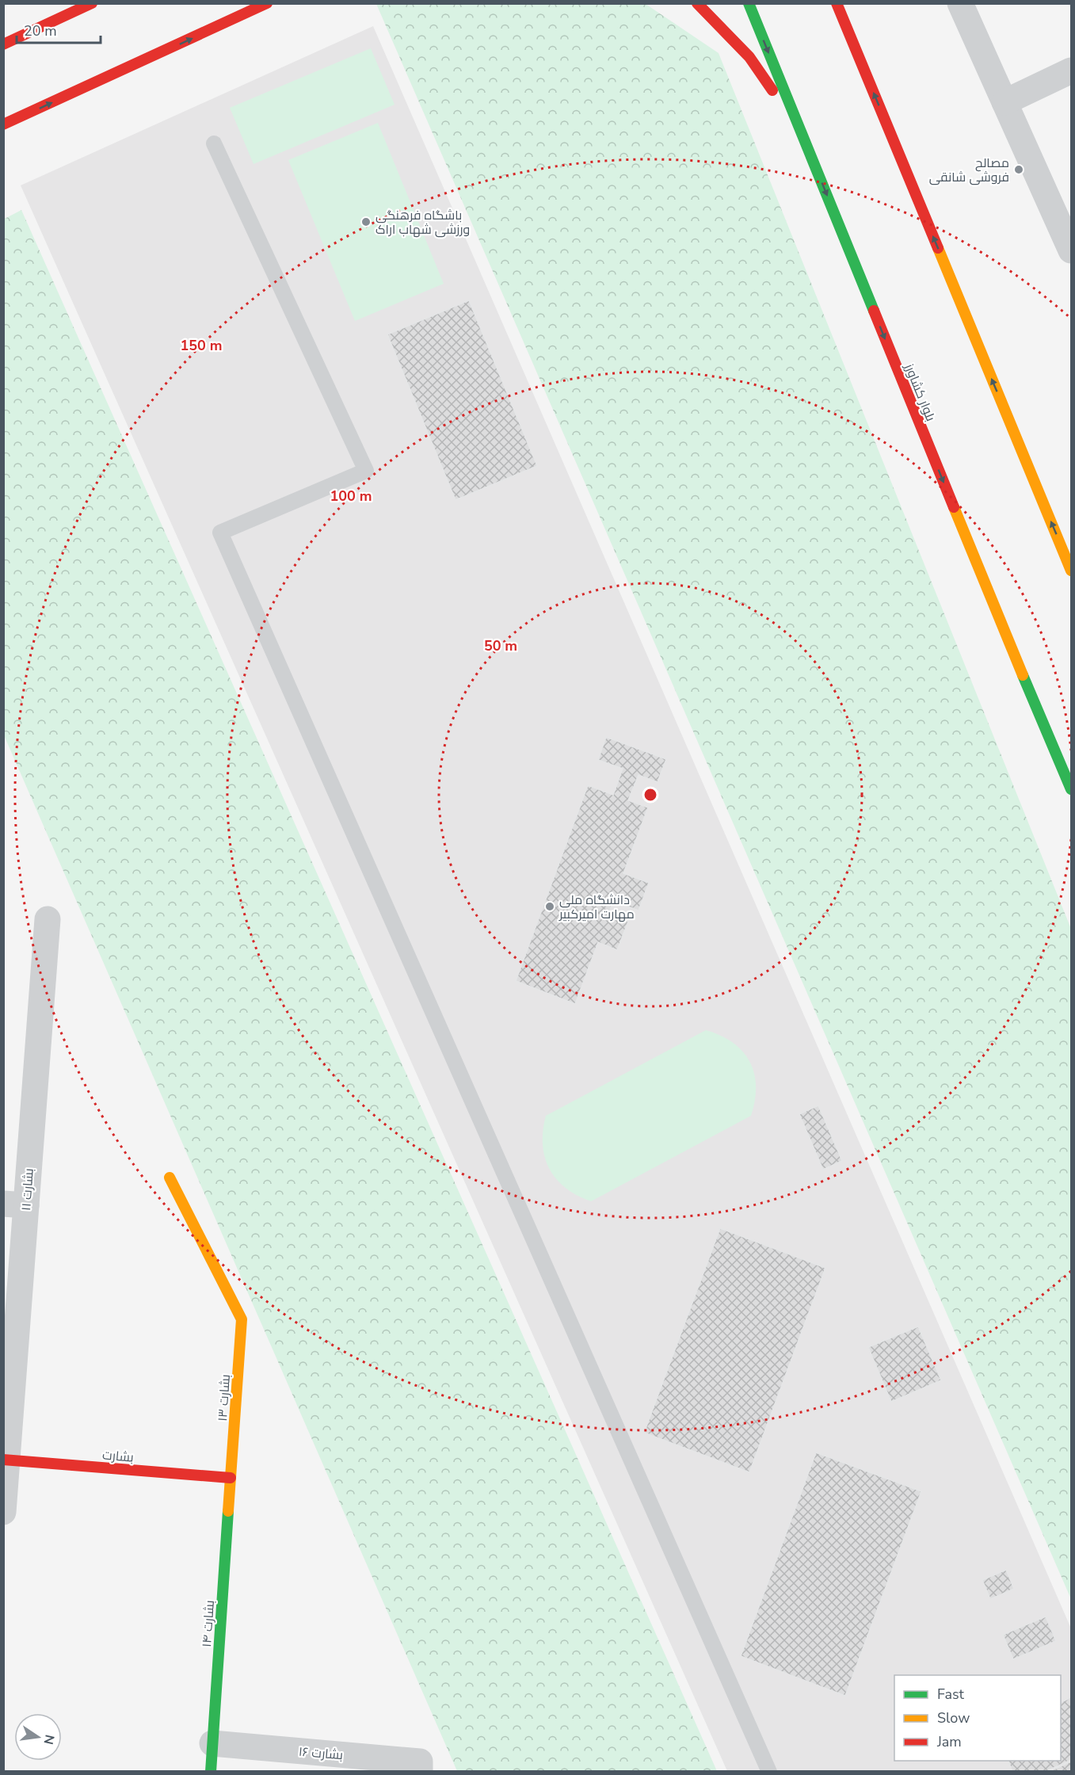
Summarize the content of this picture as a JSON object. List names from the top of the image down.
{
  "streets": {
    "main road": [
      "بلوار کشاورز",
      "بشارت ۱۳",
      "بشارت",
      "بشارت ۱۴"
    ],
    "street": ["بشارت ۱۱", "بشارت ۱۶"]
  },
  "crossings": [
    ["بشارت ۱۱", "بشارت"],
    ["بشارت ۱۳", "بشارت"],
    ["بشارت ۱۳", "بشارت ۱۴"],
    ["بشارت", "بشارت ۱۴"],
    ["بشارت ۱۴", "بشارت ۱۶"]
  ],
  "places": ["مصالح فروشی شانقی", "باشگاه فرهنگی ورزشی شهاب اراک", "دانشگاه ملی مهارت امیرکبیر"],
  "legend": ["Fast", "Slow", "Jam"],
  "scale_bar": "20 m",
  "north": "right",
  "rings": ["150 m", "100 m", "50 m"]
}
